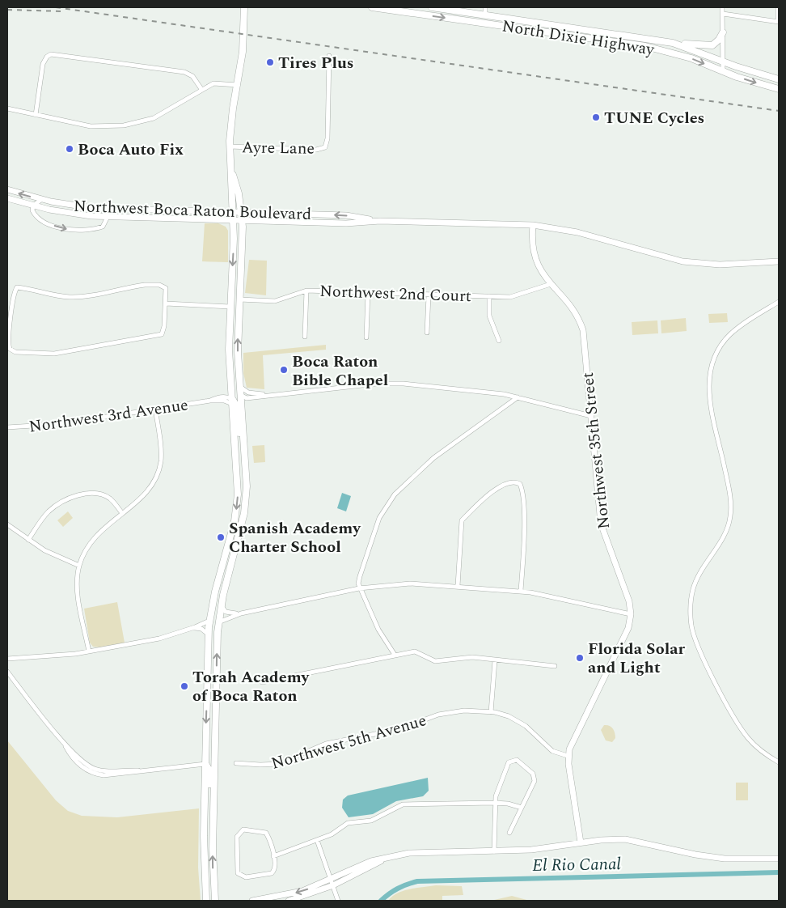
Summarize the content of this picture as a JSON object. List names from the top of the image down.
{
  "streets": {
    "main road": ["North Dixie Highway"],
    "street": [
      "Ayre Lane",
      "Northwest Boca Raton Boulevard",
      "Northwest 2nd Court",
      "Northwest 3rd Avenue",
      "Northwest 35th Street",
      "Northwest 5th Avenue"
    ]
  },
  "crossings": [
    ["Northwest Boca Raton Boulevard", "Northwest 35th Street"],
    ["Northwest 2nd Court", "Northwest 35th Street"],
    ["Northwest 35th Street", "Northwest 5th Avenue"]
  ],
  "water": ["El Rio Canal"],
  "places": [
    "Tires Plus",
    "TUNE Cycles",
    "Boca Auto Fix",
    "Boca Raton Bible Chapel",
    "Spanish Academy Charter School",
    "Florida Solar and Light",
    "Torah Academy of Boca Raton"
  ]
}
